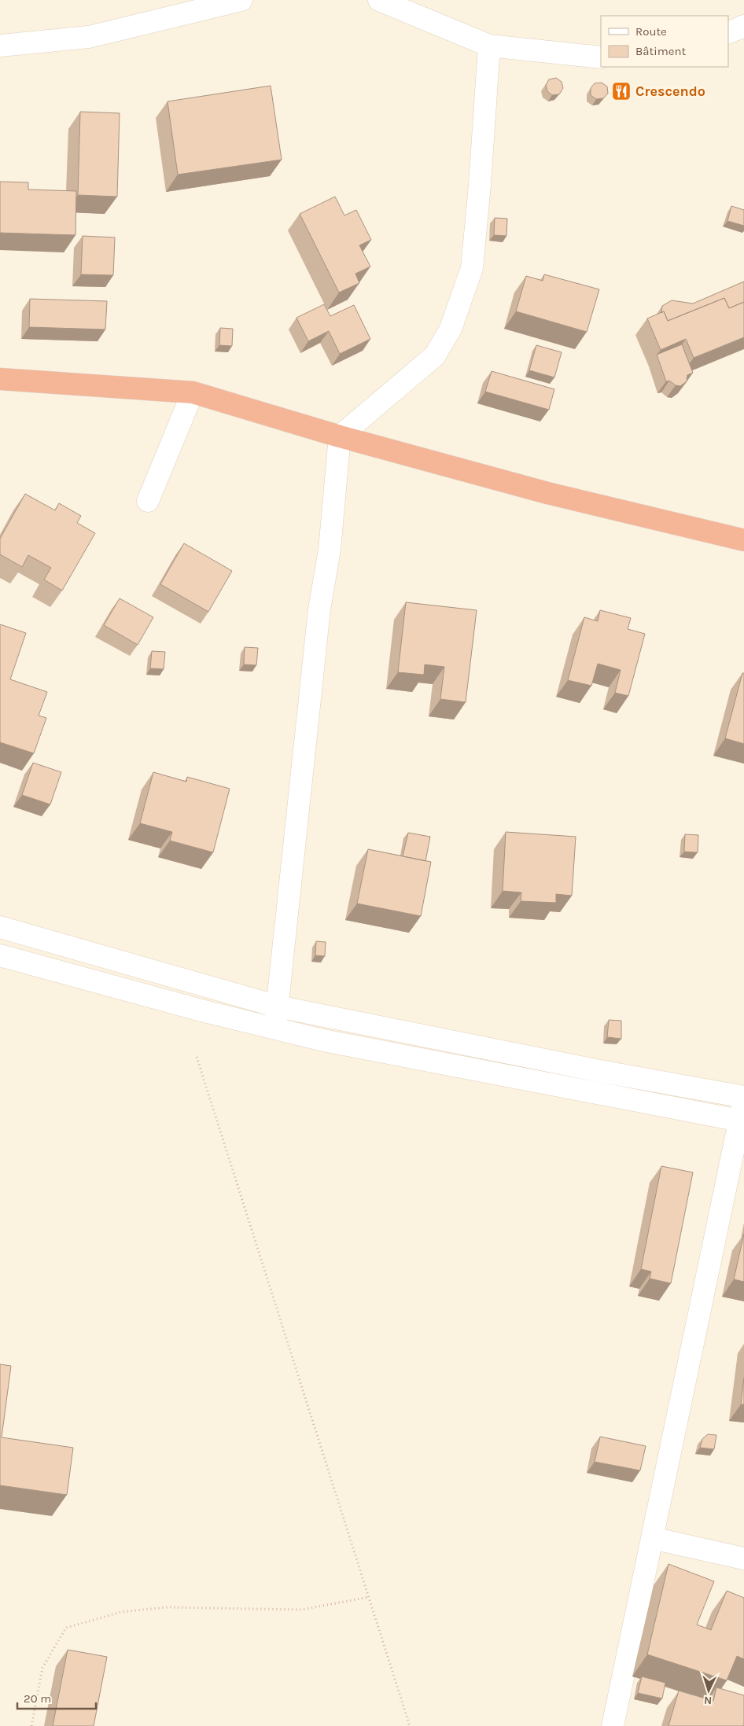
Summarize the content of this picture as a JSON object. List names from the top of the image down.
{
  "places": {
    "restaurant": ["Crescendo"]
  },
  "legend": ["Route", "Bâtiment"],
  "scale_bar": "20 m",
  "north": "bottom"
}
